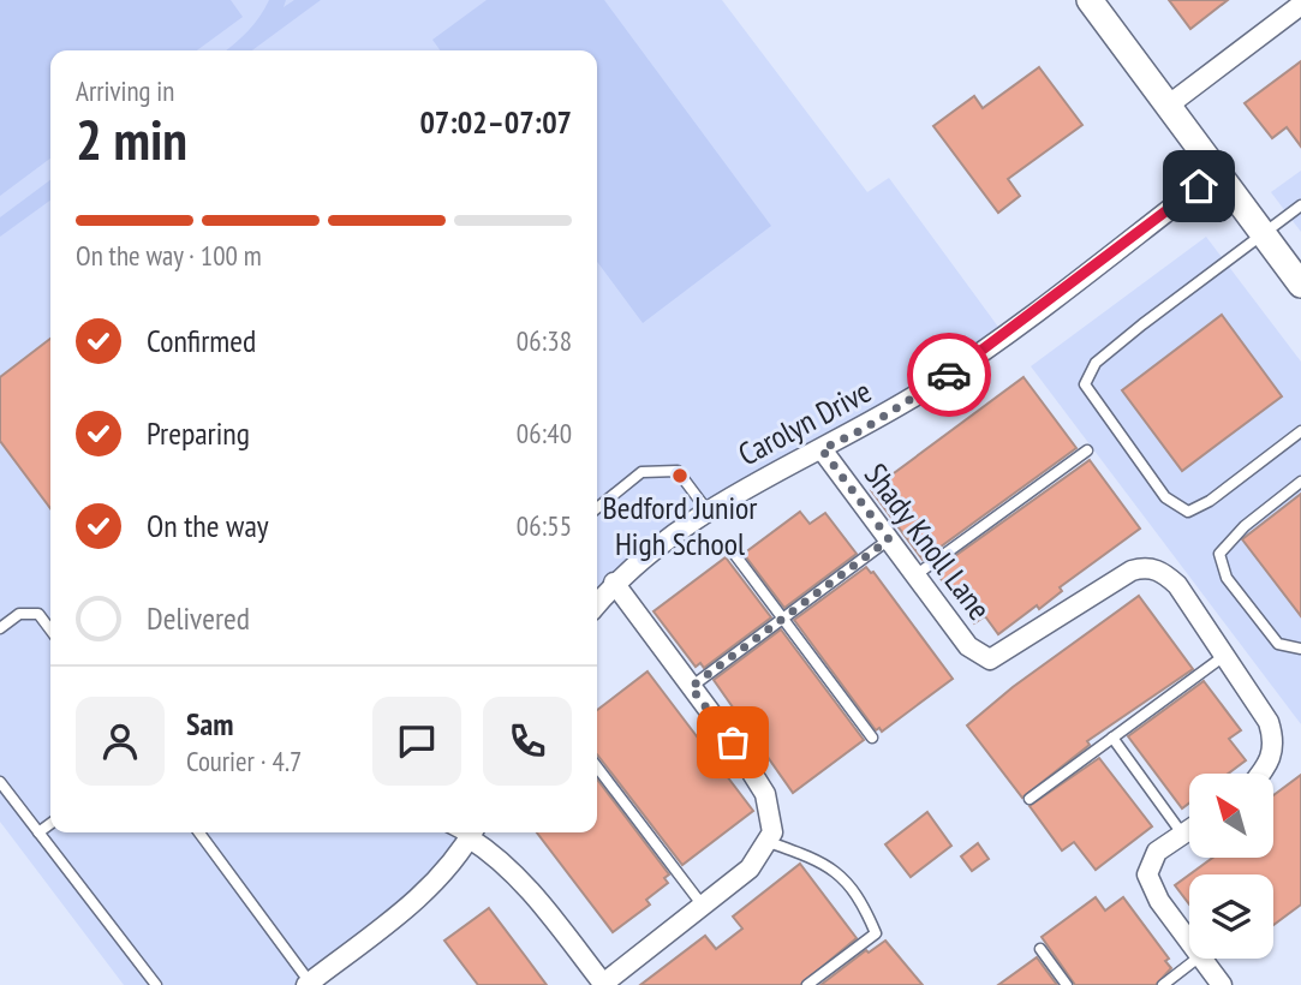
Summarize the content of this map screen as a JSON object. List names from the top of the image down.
{
  "streets": {
    "street": ["Carolyn Drive", "Shady Knoll Lane"]
  },
  "crossings": [
    ["Carolyn Drive", "Shady Knoll Lane"]
  ],
  "places": ["Bedford Junior High School"],
  "north": "top left",
  "page": {
    "heading": ["2 min", "Arriving in", "07:02–07:07"],
    "panel": ["Sam", "Courier · 4.7"],
    "bar": "On the way · 100 m",
    "list": [
      ["Confirmed", "06:38"],
      ["Preparing", "06:40"],
      ["On the way", "06:55"],
      "Delivered"
    ]
  }
}
